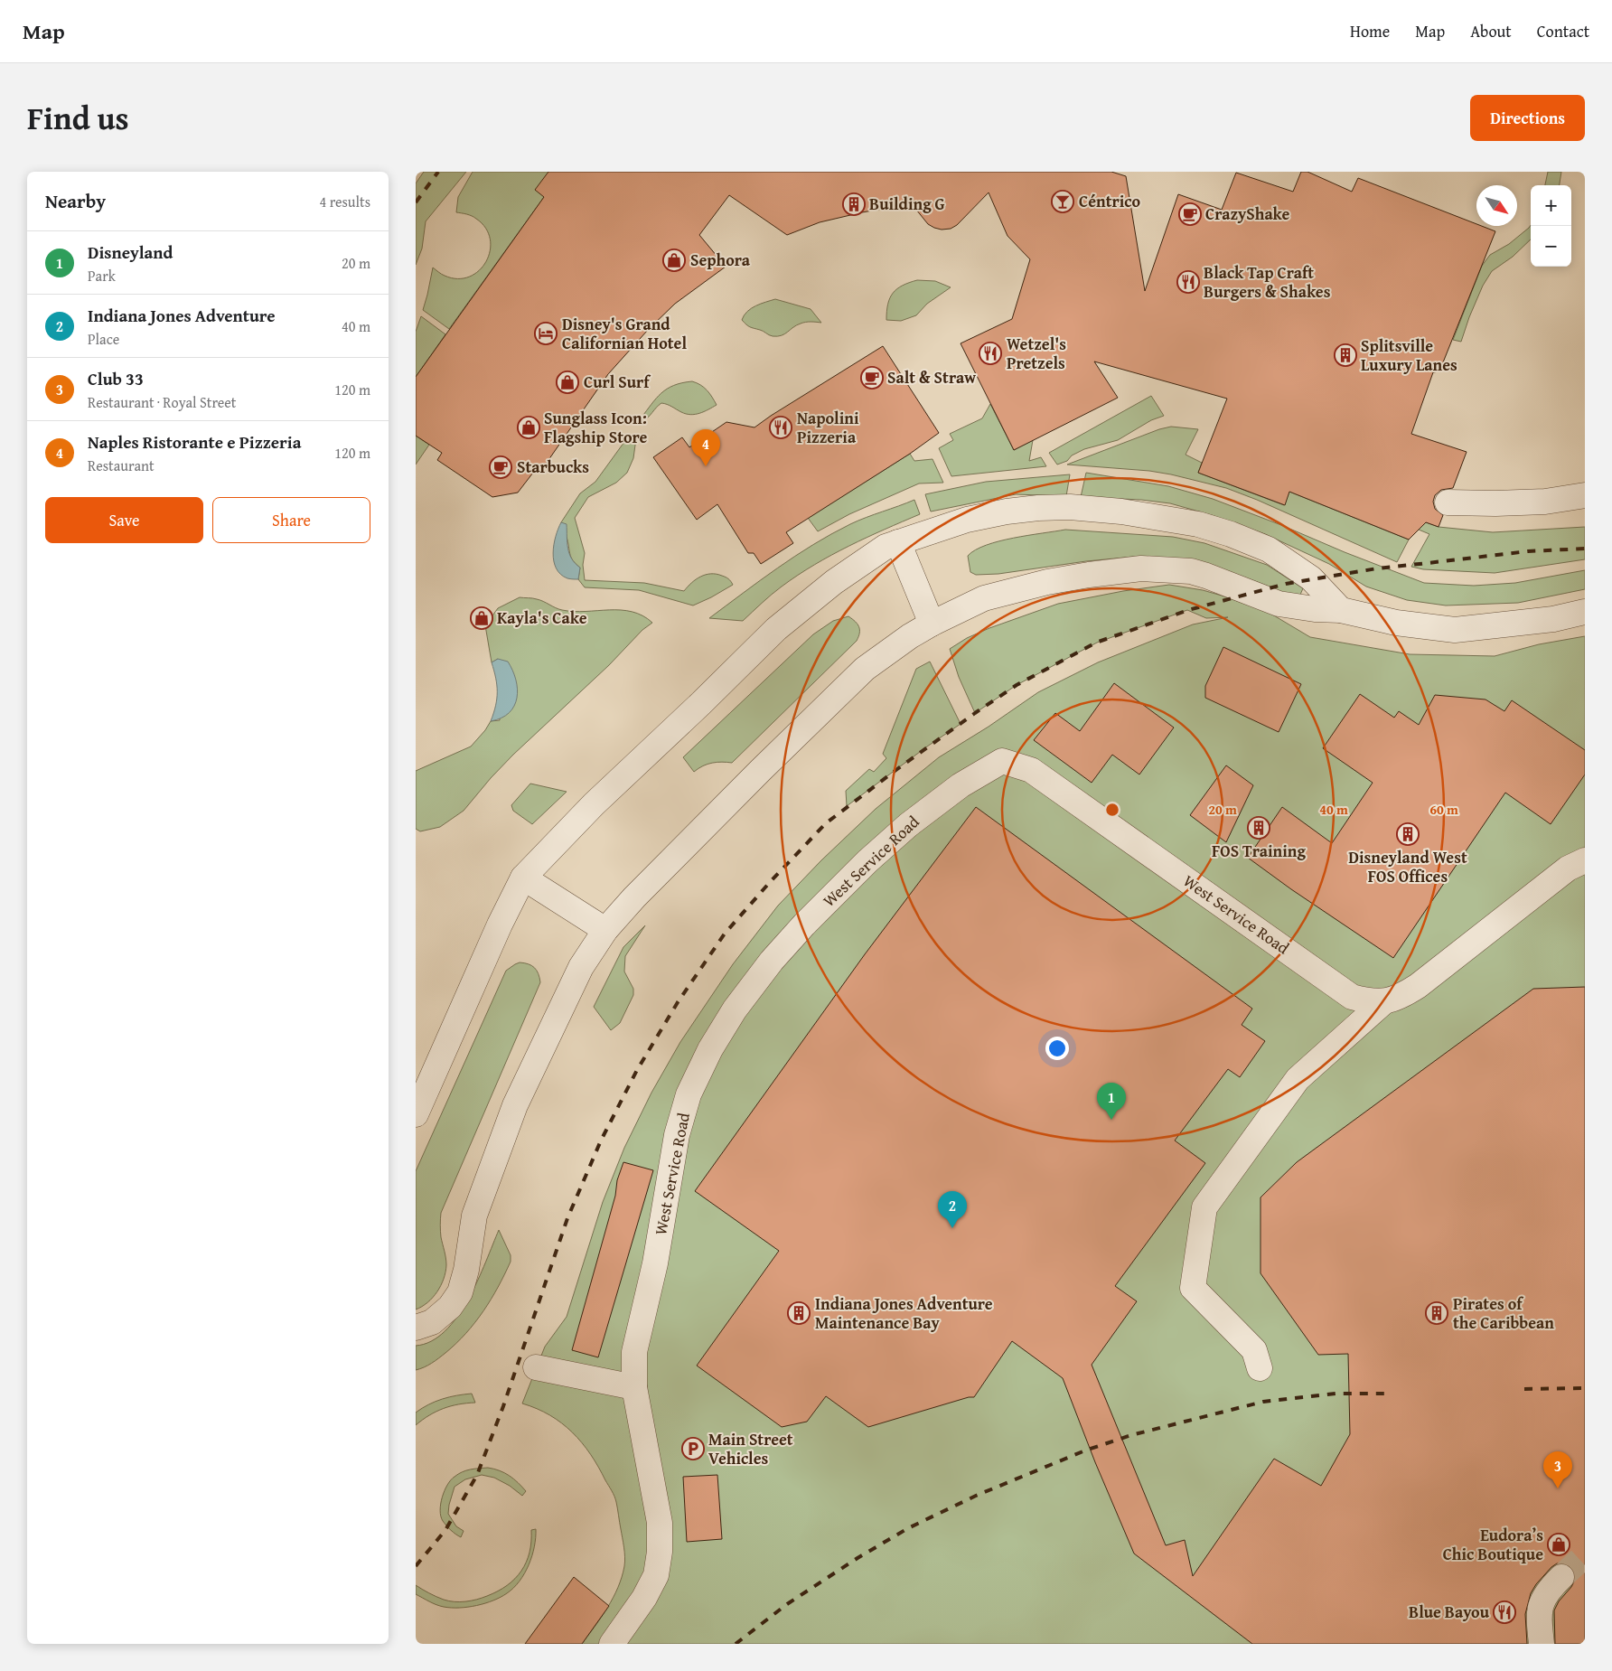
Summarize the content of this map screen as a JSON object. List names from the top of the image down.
{
  "streets": {
    "street": ["West Service Road"]
  },
  "places": {
    "bar": ["Céntrico"],
    "building": [
      "Building G",
      "Splitsville Luxury Lanes",
      "FOS Training",
      "Disneyland West FOS Offices",
      "Indiana Jones Adventure Maintenance Bay",
      "Pirates of the Caribbean"
    ],
    "cafe": ["CrazyShake", "Salt & Straw", "Starbucks"],
    "shop": [
      "Sephora",
      "Curl Surf",
      "Sunglass Icon: Flagship Store",
      "Kayla's Cake",
      "Eudora’s Chic Boutique"
    ],
    "restaurant": [
      "Black Tap Craft Burgers & Shakes",
      "Wetzel's Pretzels",
      "Napolini Pizzeria",
      "Blue Bayou"
    ],
    "hotel": ["Disney's Grand Californian Hotel"],
    "parking": ["Main Street Vehicles"]
  },
  "north": "bottom right",
  "page": {
    "header": "Map",
    "nav": [
      "Home",
      "Map",
      "About",
      "Contact"
    ],
    "title": "Find us",
    "buttons": [
      "Directions",
      ["Save", "Share"]
    ],
    "heading": ["Nearby", "4 results"],
    "map_buttons": ["+", "−"],
    "list": [
      {
        "mark": "1",
        "name": "Disneyland",
        "note": "Park",
        "value": "20 m"
      },
      {
        "mark": "2",
        "name": "Indiana Jones Adventure",
        "note": "Place",
        "value": "40 m"
      },
      {
        "mark": "3",
        "name": "Club 33",
        "note": "Restaurant · Royal Street",
        "value": "120 m"
      },
      {
        "mark": "4",
        "name": "Naples Ristorante e Pizzeria",
        "note": "Restaurant",
        "value": "120 m"
      }
    ],
    "pins": [
      "4",
      "1",
      "2",
      "3"
    ]
  },
  "rings": ["20 m", "40 m", "60 m"]
}
